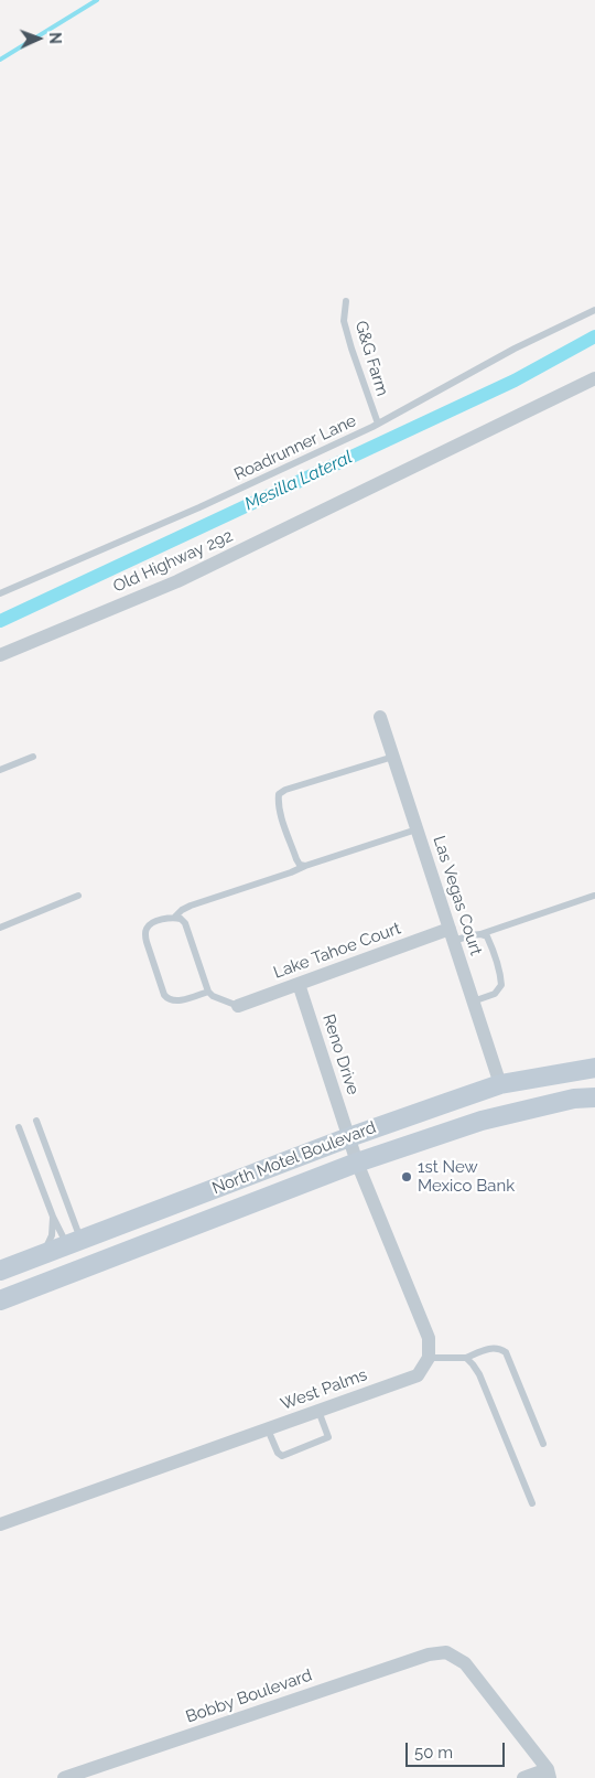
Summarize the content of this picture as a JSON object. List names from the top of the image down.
{
  "streets": {
    "main road": ["North Motel Boulevard"],
    "street": [
      "Old Highway 292",
      "Las Vegas Court",
      "Lake Tahoe Court",
      "Reno Drive",
      "West Palms",
      "Bobby Boulevard"
    ],
    "lane": ["G&G Farm", "Roadrunner Lane"]
  },
  "crossings": [
    ["G&G Farm", "Roadrunner Lane"],
    ["Las Vegas Court", "Lake Tahoe Court"],
    ["Las Vegas Court", "North Motel Boulevard"],
    ["Lake Tahoe Court", "Reno Drive"],
    ["Reno Drive", "North Motel Boulevard"]
  ],
  "water": ["Mesilla Lateral"],
  "places": ["1st New Mexico Bank"],
  "scale_bar": "50 m",
  "north": "right"
}
